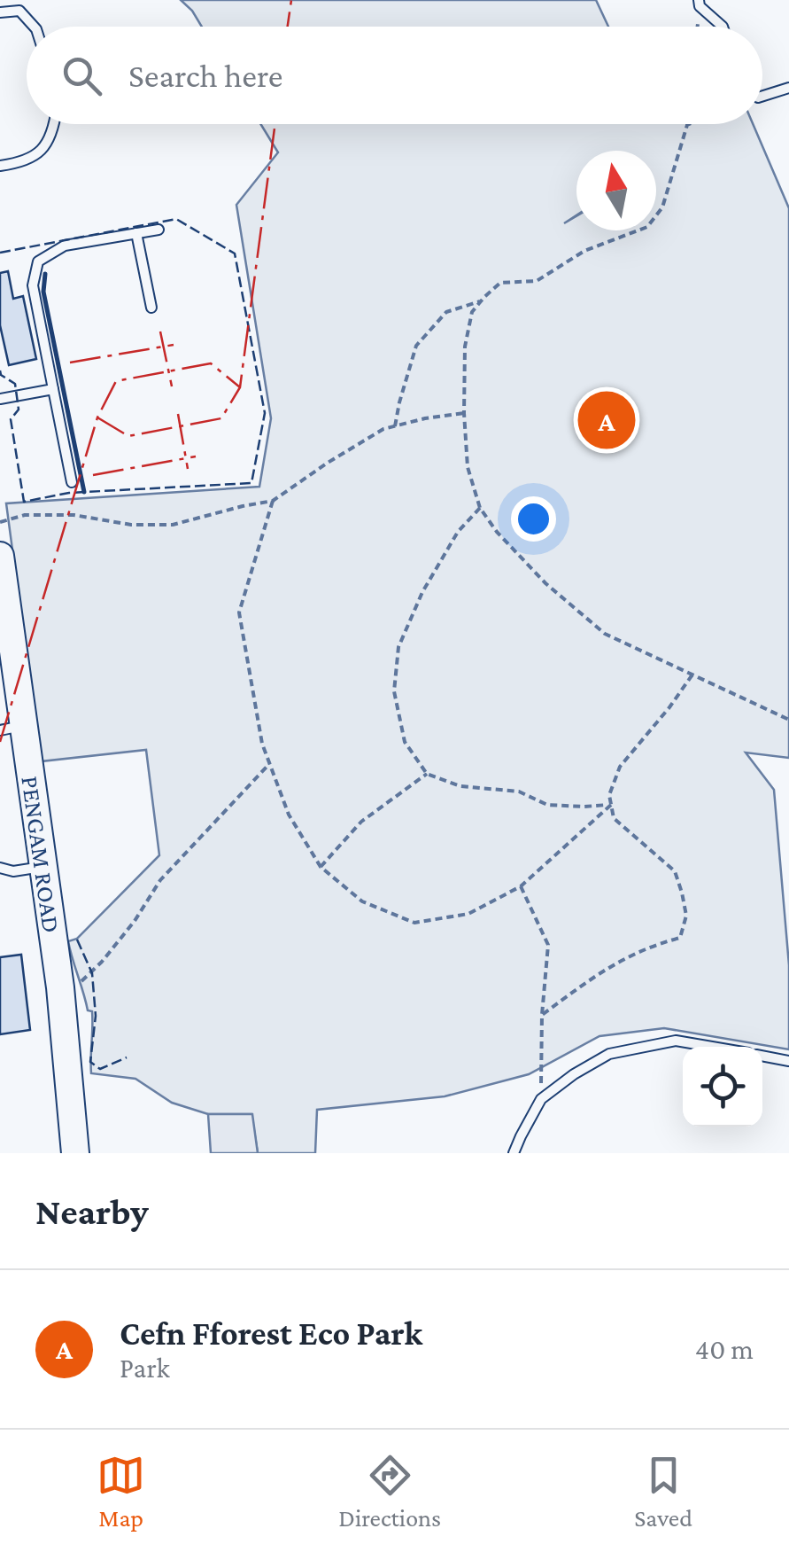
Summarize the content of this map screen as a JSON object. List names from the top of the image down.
{
  "streets": {
    "main road": ["PENGAM ROAD"]
  },
  "north": "top",
  "page": {
    "search": "Search here",
    "pins": "A",
    "heading": "Nearby",
    "list": [
      {
        "mark": "A",
        "name": "Cefn Fforest Eco Park",
        "note": "Park",
        "value": "40 m"
      }
    ],
    "nav": ["Map", "Directions", "Saved"]
  }
}
